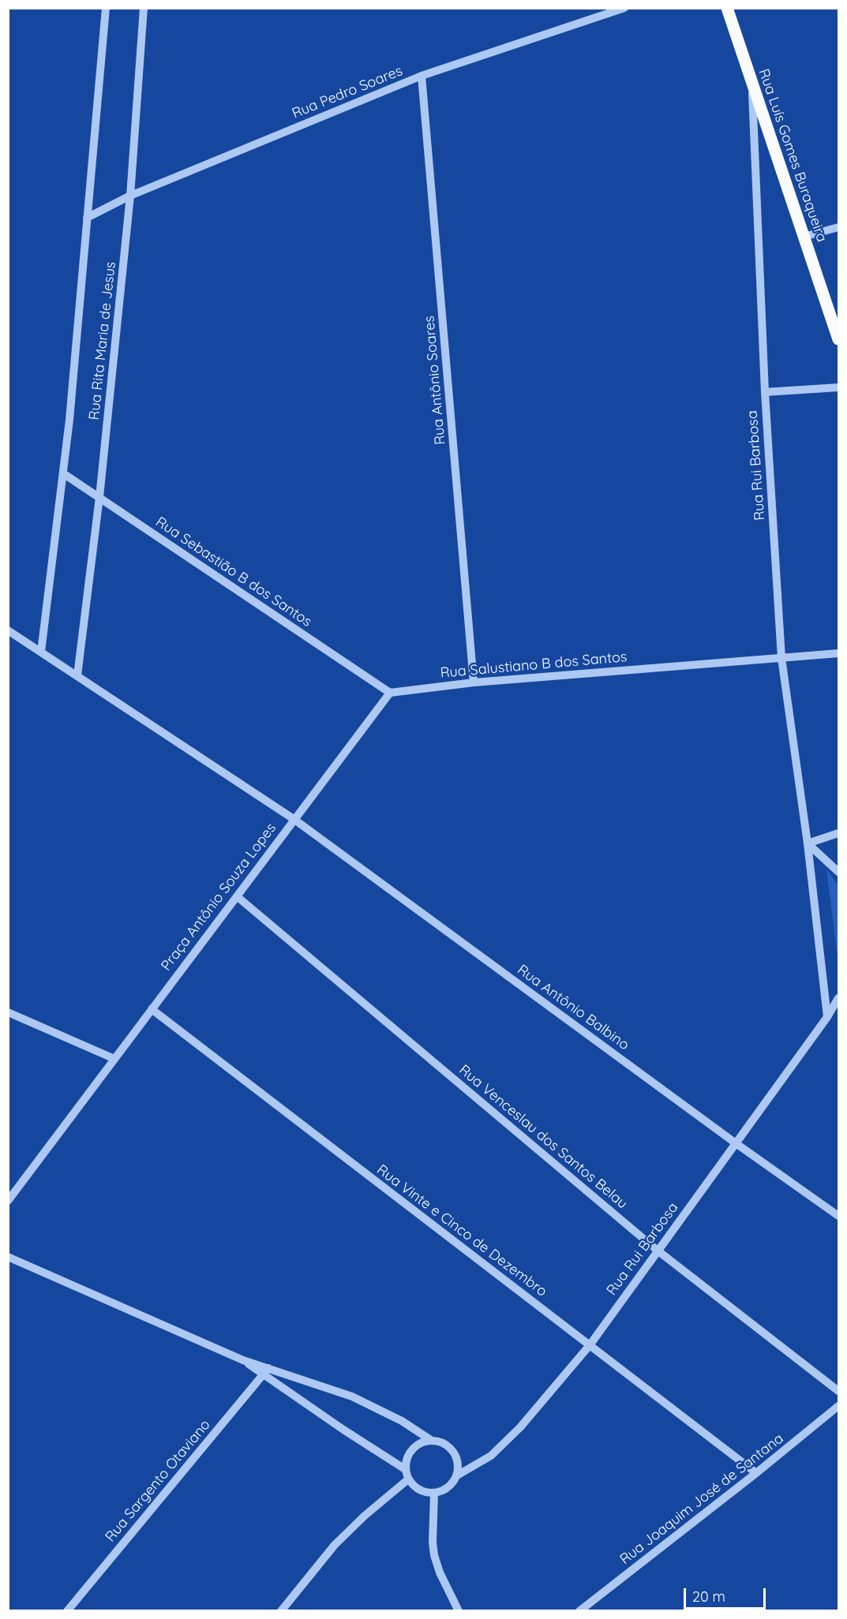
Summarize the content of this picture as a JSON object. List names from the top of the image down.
{
  "streets": {
    "main road": ["Rua Luís Gomes Buraqueira"],
    "street": [
      "Rua Pedro Soares",
      "Rua Rita Maria de Jesus",
      "Rua Antônio Soares",
      "Rua Rui Barbosa",
      "Rua Sebastião B dos Santos",
      "Rua Salustiano B dos Santos",
      "Praça Antônio Souza Lopes",
      "Rua Antônio Balbino",
      "Rua Venceslau dos Santos Belau",
      "Rua Vinte e Cinco de Dezembro",
      "Rua Sargento Otaviano",
      "Rua Joaquim José de Santana"
    ]
  },
  "crossings": [
    ["Rua Pedro Soares", "Rua Rita Maria de Jesus"],
    ["Rua Pedro Soares", "Rua Antônio Soares"],
    ["Rua Luís Gomes Buraqueira", "Rua Rui Barbosa"],
    ["Rua Rita Maria de Jesus", "Rua Sebastião B dos Santos"],
    ["Rua Rita Maria de Jesus", "Praça Antônio Souza Lopes"],
    ["Rua Antônio Soares", "Rua Salustiano B dos Santos"],
    ["Rua Rui Barbosa", "Rua Salustiano B dos Santos"],
    ["Rua Rui Barbosa", "Rua Antônio Balbino"],
    ["Rua Rui Barbosa", "Rua Venceslau dos Santos Belau"],
    ["Rua Rui Barbosa", "Rua Vinte e Cinco de Dezembro"],
    ["Rua Sebastião B dos Santos", "Rua Salustiano B dos Santos"],
    ["Praça Antônio Souza Lopes", "Rua Antônio Balbino"],
    ["Praça Antônio Souza Lopes", "Rua Venceslau dos Santos Belau"],
    ["Praça Antônio Souza Lopes", "Rua Vinte e Cinco de Dezembro"],
    ["Rua Vinte e Cinco de Dezembro", "Rua Joaquim José de Santana"]
  ],
  "scale_bar": "20 m"
}
